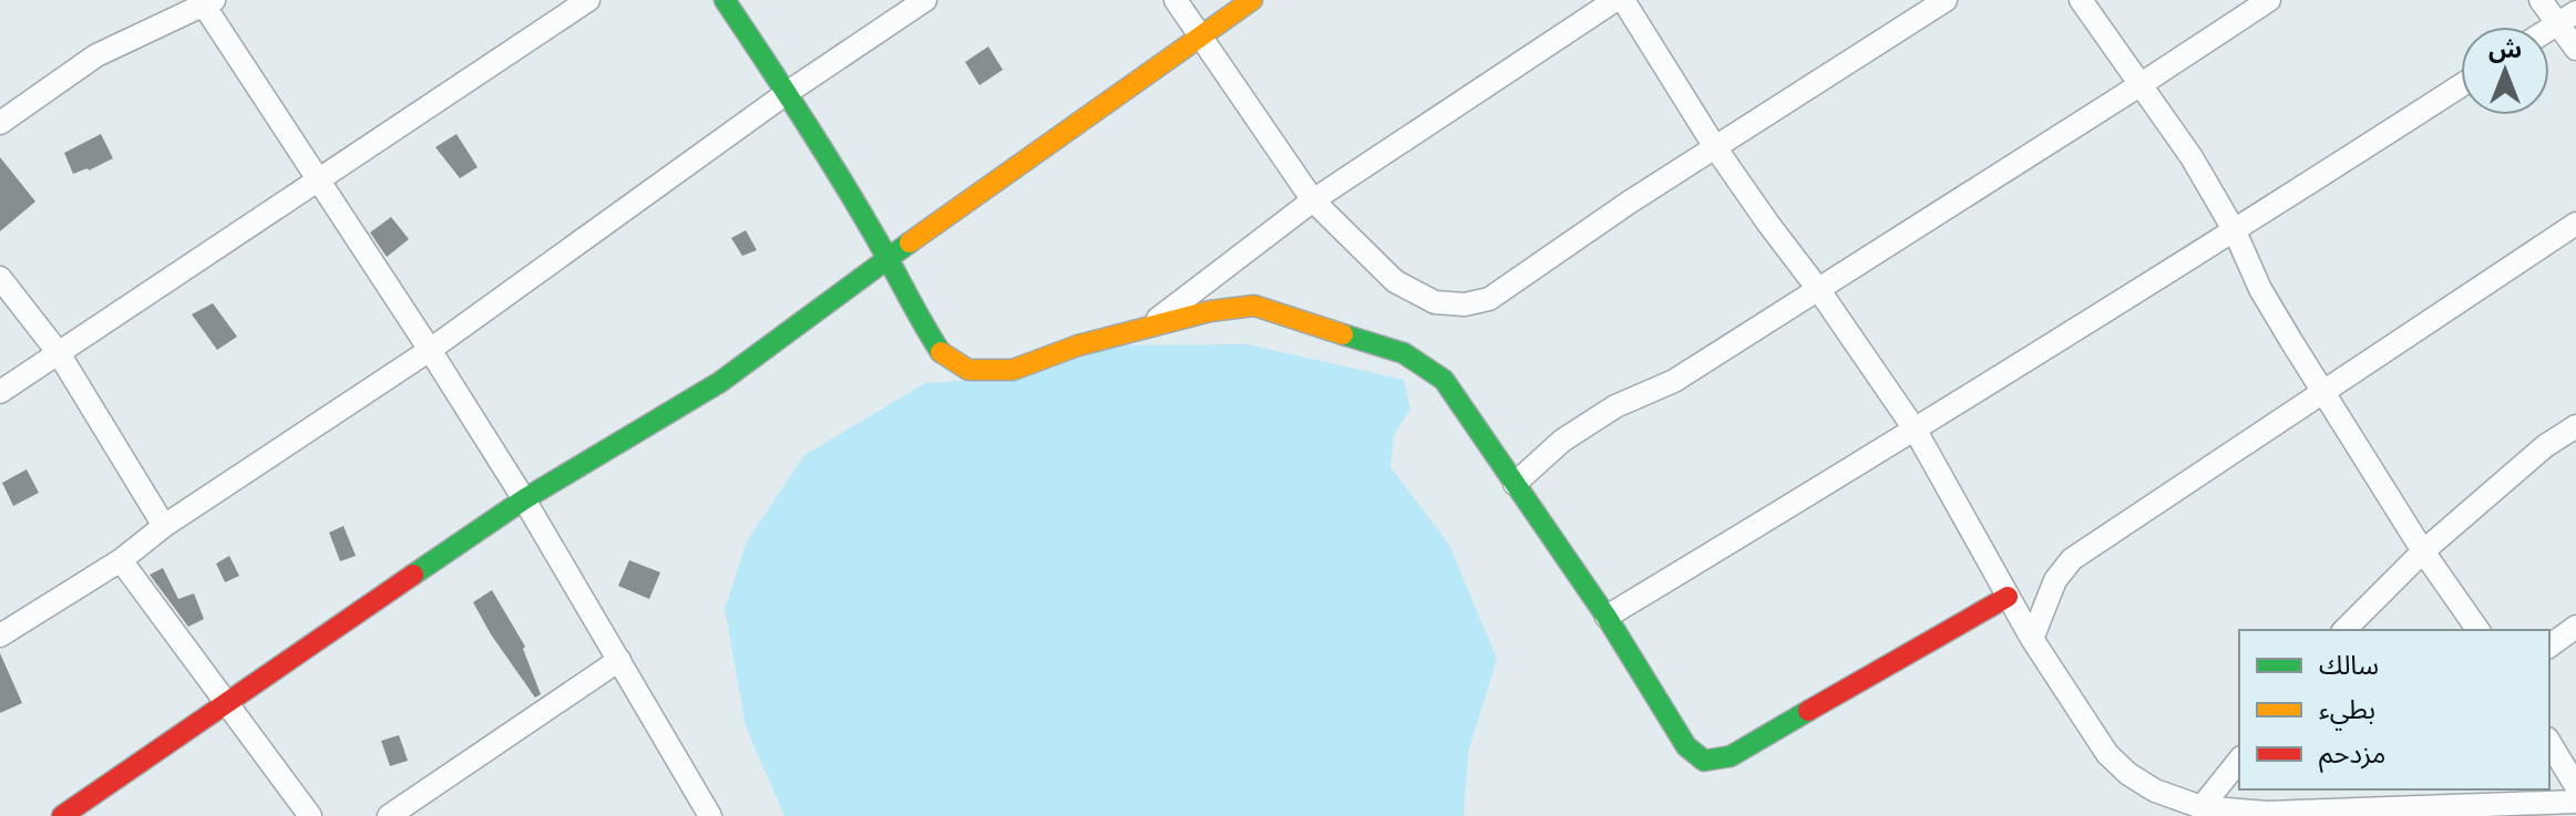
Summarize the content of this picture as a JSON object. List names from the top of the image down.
{
  "legend": ["سالك", "بطيء", "مزدحم"],
  "north": "top"
}
